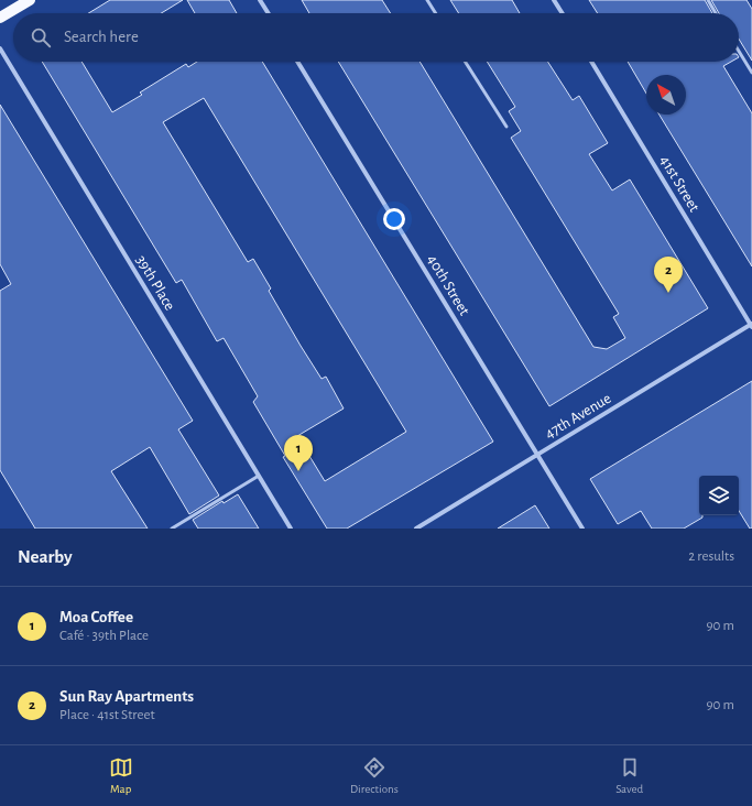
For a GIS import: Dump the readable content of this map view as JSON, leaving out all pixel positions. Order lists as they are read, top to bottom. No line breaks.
{"streets":{"street":["41st Street","39th Place","40th Street","47th Avenue"]},"crossings":[["41st Street","47th Avenue"],["40th Street","47th Avenue"]],"north":"top left","page":{"search":"Search here","pins":["2","1"],"heading":["Nearby","2 results"],"list":[{"mark":"1","name":"Moa Coffee","note":"Café · 39th Place","value":"90 m"},{"mark":"2","name":"Sun Ray Apartments","note":"Place · 41st Street","value":"90 m"}],"nav":["Map","Directions","Saved"]}}
